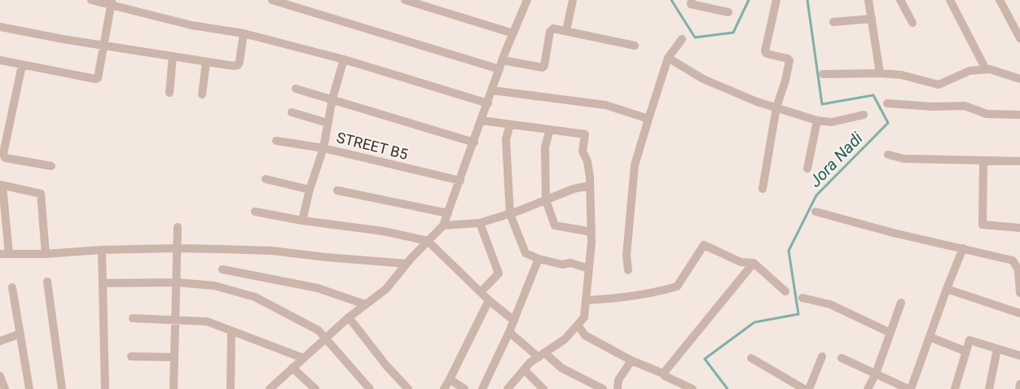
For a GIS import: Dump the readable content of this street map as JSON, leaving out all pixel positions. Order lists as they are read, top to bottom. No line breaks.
{"streets":{"street":["STREET B5"]},"water":["Jora Nadi"]}
